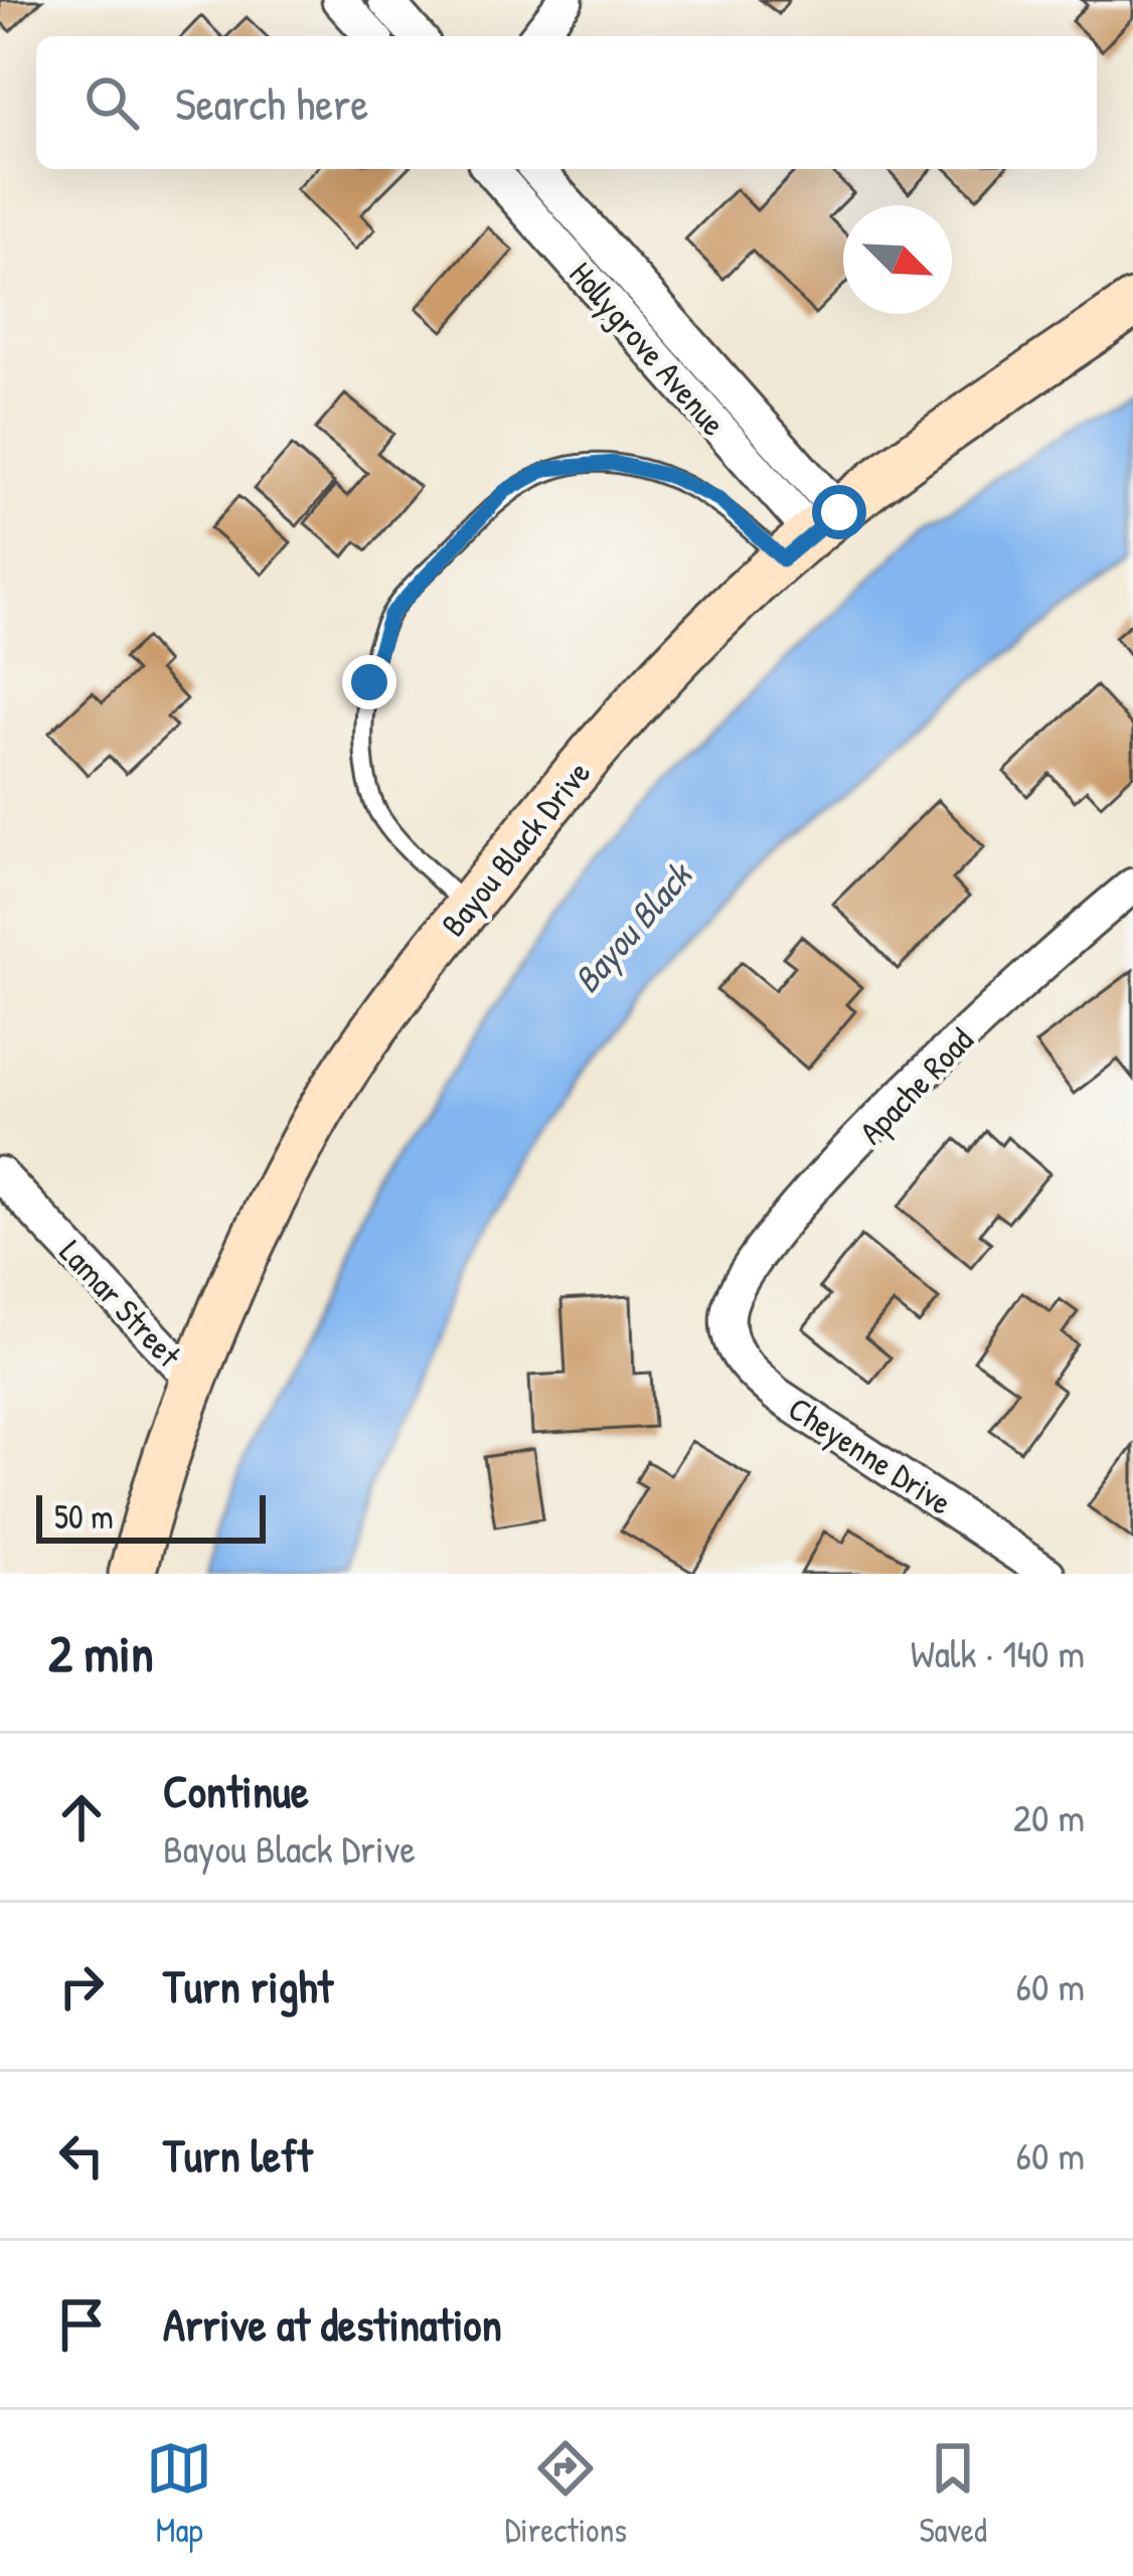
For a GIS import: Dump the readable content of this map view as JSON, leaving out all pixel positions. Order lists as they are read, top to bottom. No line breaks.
{"streets":{"main road":["Bayou Black Drive"],"street":["Hollygrove Avenue","Apache Road","Lamar Street","Cheyenne Drive"]},"crossings":[["Hollygrove Avenue","Bayou Black Drive"],["Bayou Black Drive","Lamar Street"],["Apache Road","Cheyenne Drive"]],"water":["Bayou Black"],"scale_bar":"50 m","north":"bottom right","page":{"search":"Search here","scale":"50 m","heading":["2 min","Walk · 140 m"],"list":[["Continue","Bayou Black Drive","20 m"],["Turn right","60 m"],["Turn left","60 m"],"Arrive at destination"],"nav":["Map","Directions","Saved"]}}
